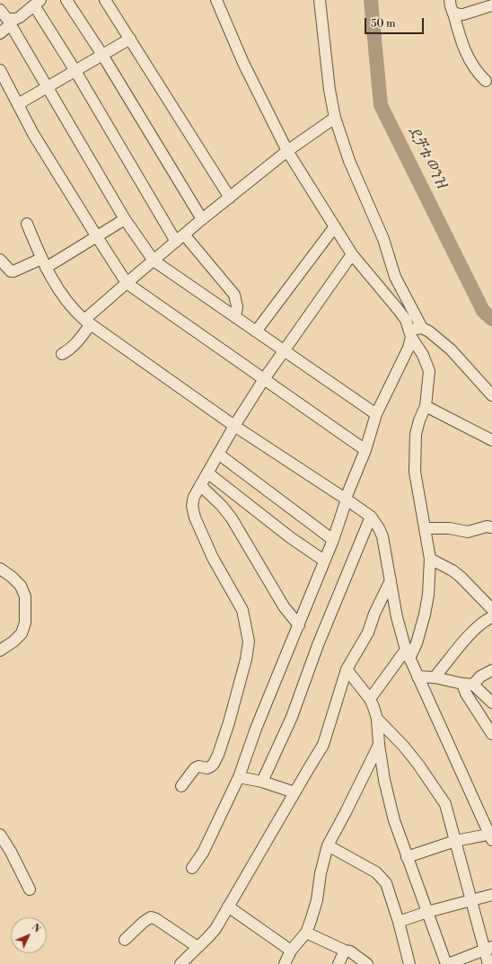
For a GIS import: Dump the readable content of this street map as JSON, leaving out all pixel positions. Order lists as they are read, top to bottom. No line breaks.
{"water":["ደቻቱ ወንዝ"],"scale_bar":"50 m","north":"top right"}
